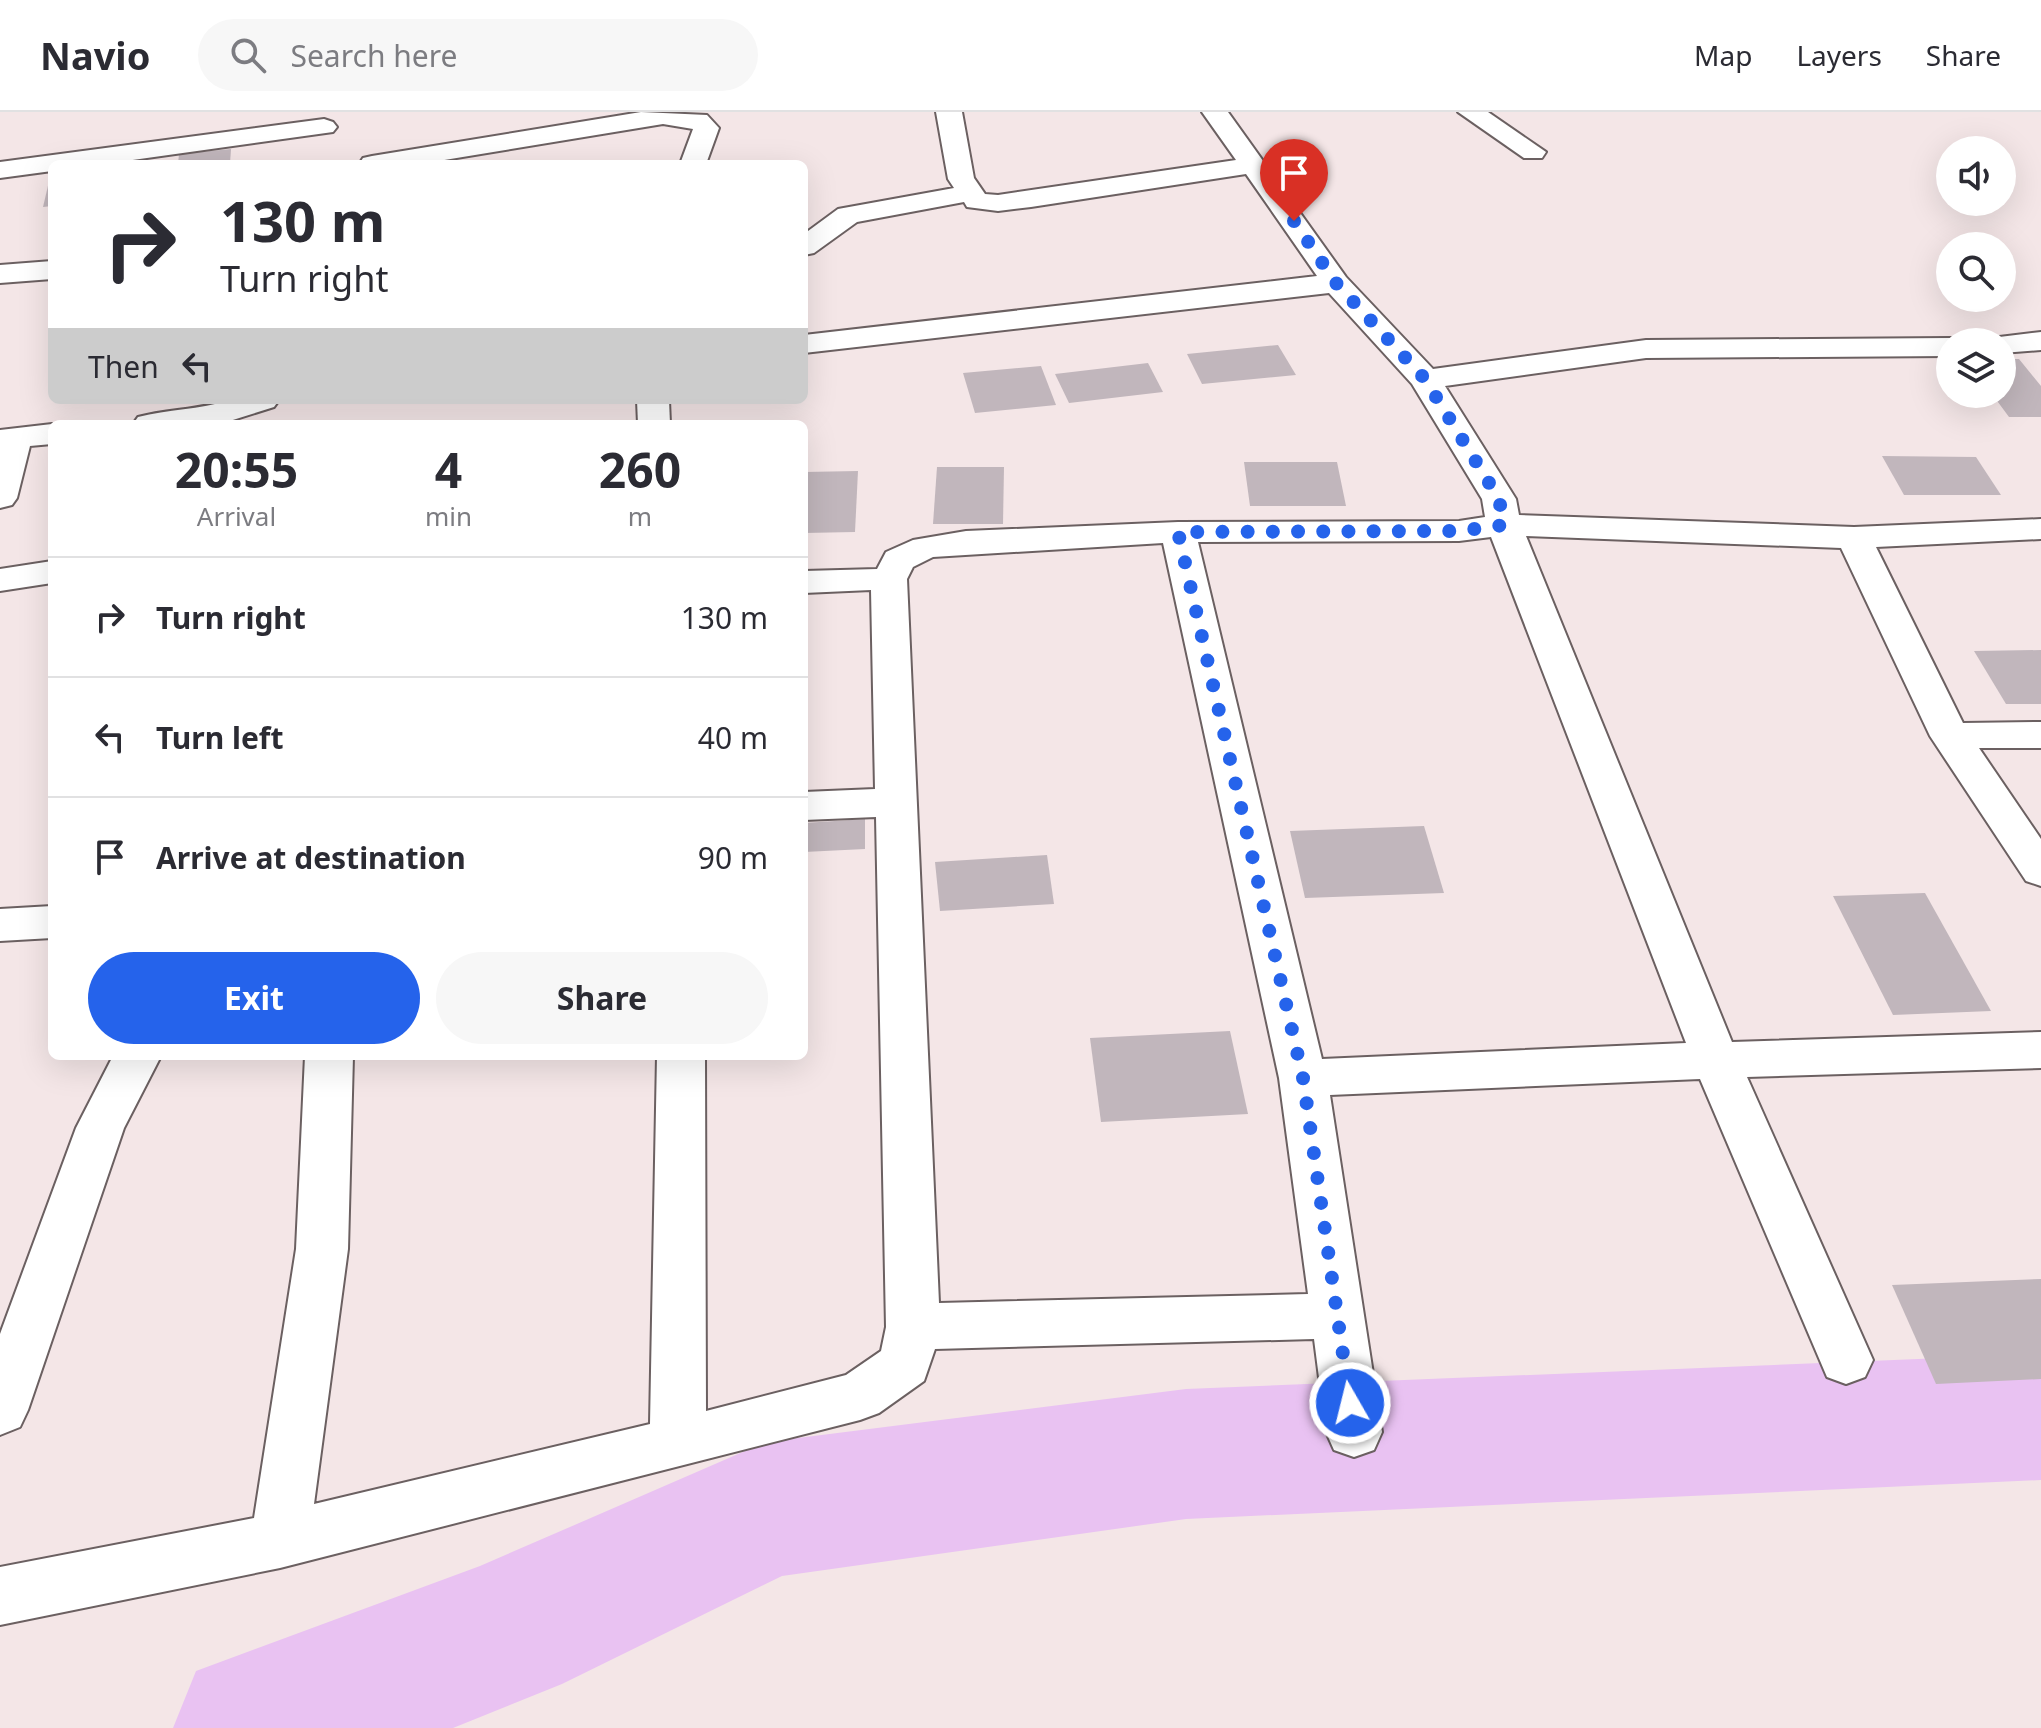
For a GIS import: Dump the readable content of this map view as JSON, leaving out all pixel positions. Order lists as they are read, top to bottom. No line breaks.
{"page":{"header":"Navio","search":"Search here","nav":["Map","Layers","Share"],"turn":["130 m","Turn right"],"then":"Then","eta":["20:55","Arrival","4","min","260","m"],"list":[{"name":"Turn right","value":"130 m"},{"name":"Turn left","value":"40 m"},{"name":"Arrive at destination","value":"90 m"}],"buttons":["Exit","Share"]}}
